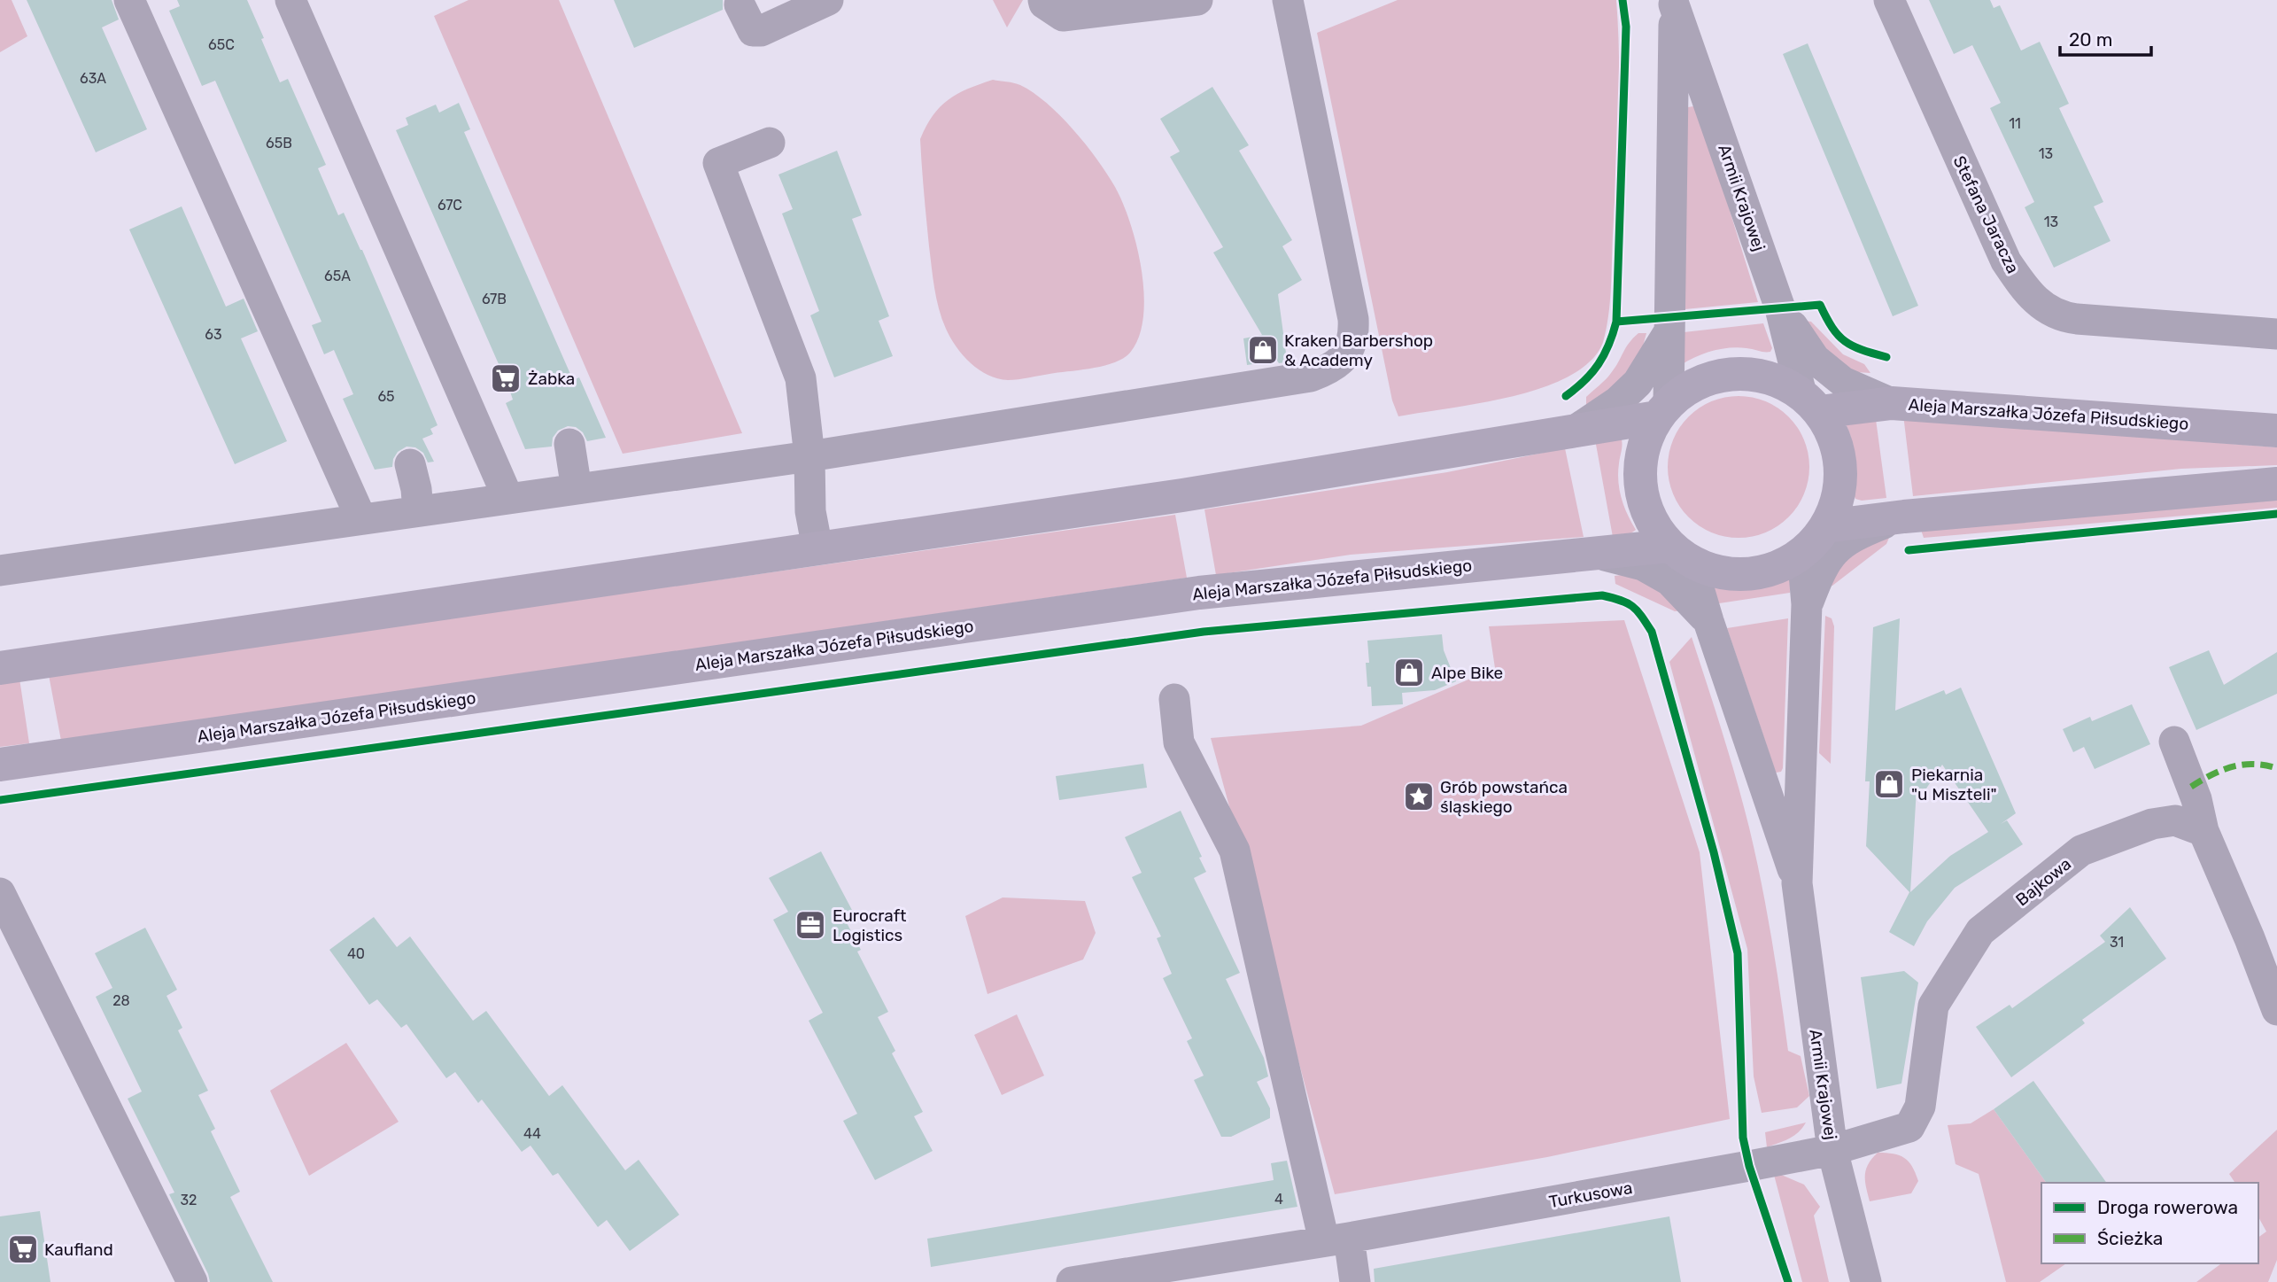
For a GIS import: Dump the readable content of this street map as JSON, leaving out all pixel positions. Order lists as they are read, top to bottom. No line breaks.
{"streets":{"main road":["Aleja Marszałka Józefa Piłsudskiego"],"street":["Armii Krajowej","Stefana Jaracza","Bajkowa","Turkusowa"]},"crossings":[["Armii Krajowej","Aleja Marszałka Józefa Piłsudskiego"],["Armii Krajowej","Bajkowa"],["Armii Krajowej","Turkusowa"],["Bajkowa","Turkusowa"]],"places":{"shop":["Kraken Barbershop & Academy","Alpe Bike","Piekarnia \"u Miszteli\""],"supermarket":["Żabka","Kaufland"],"place":["Grób powstańca śląskiego"],"office":["Eurocraft Logistics"]},"house_numbers":["65C","63A","11","65B","13","67C","13","65A","67B","63","65","31","40","28","44","4","32"],"legend":["Droga rowerowa","Ścieżka"],"scale_bar":"20 m"}
